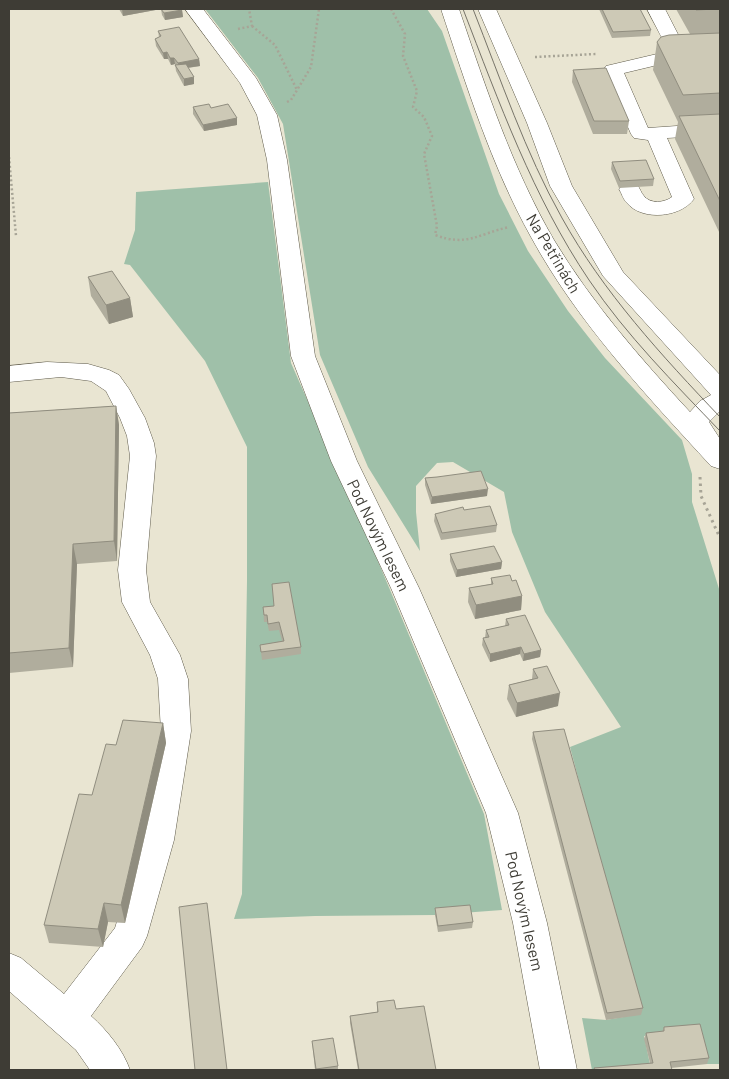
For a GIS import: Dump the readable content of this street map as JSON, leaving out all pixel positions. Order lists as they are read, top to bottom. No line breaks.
{"streets":{"street":["Na Petřinách","Pod Novým lesem"]}}
